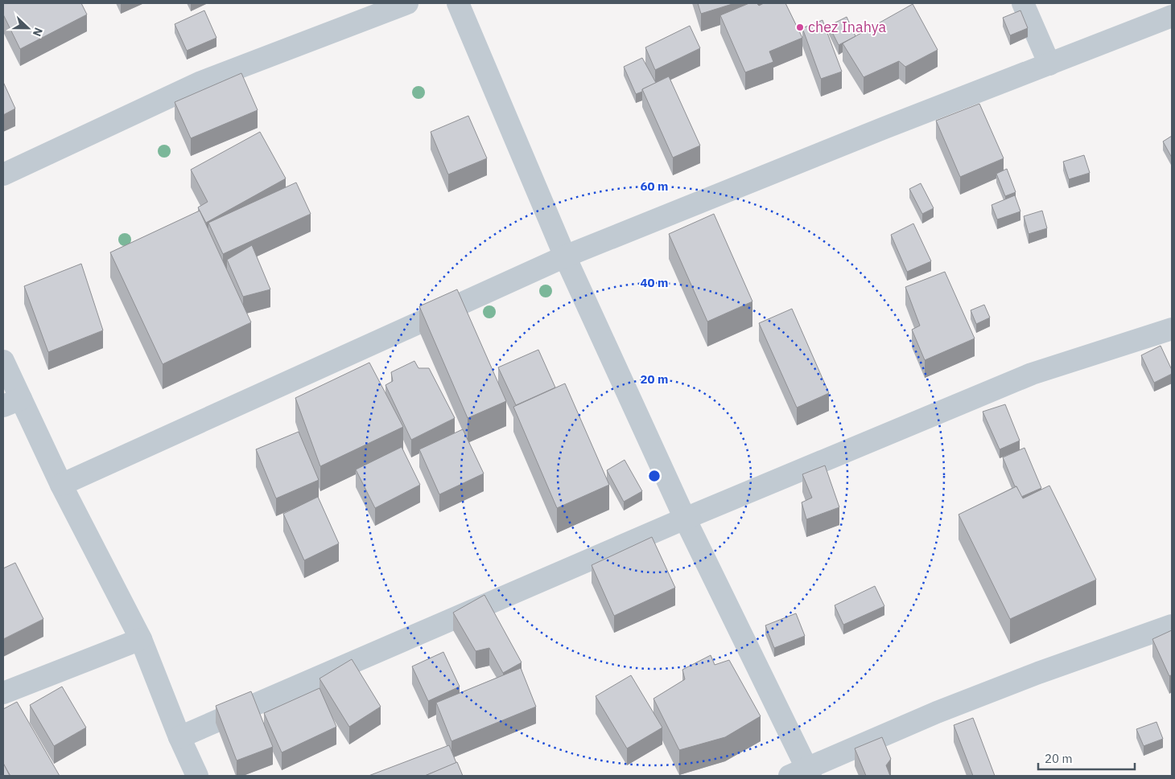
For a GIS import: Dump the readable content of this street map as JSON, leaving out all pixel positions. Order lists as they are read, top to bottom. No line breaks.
{"places":["chez Inahya"],"scale_bar":"20 m","north":"right","rings":["60 m","40 m","20 m"]}
